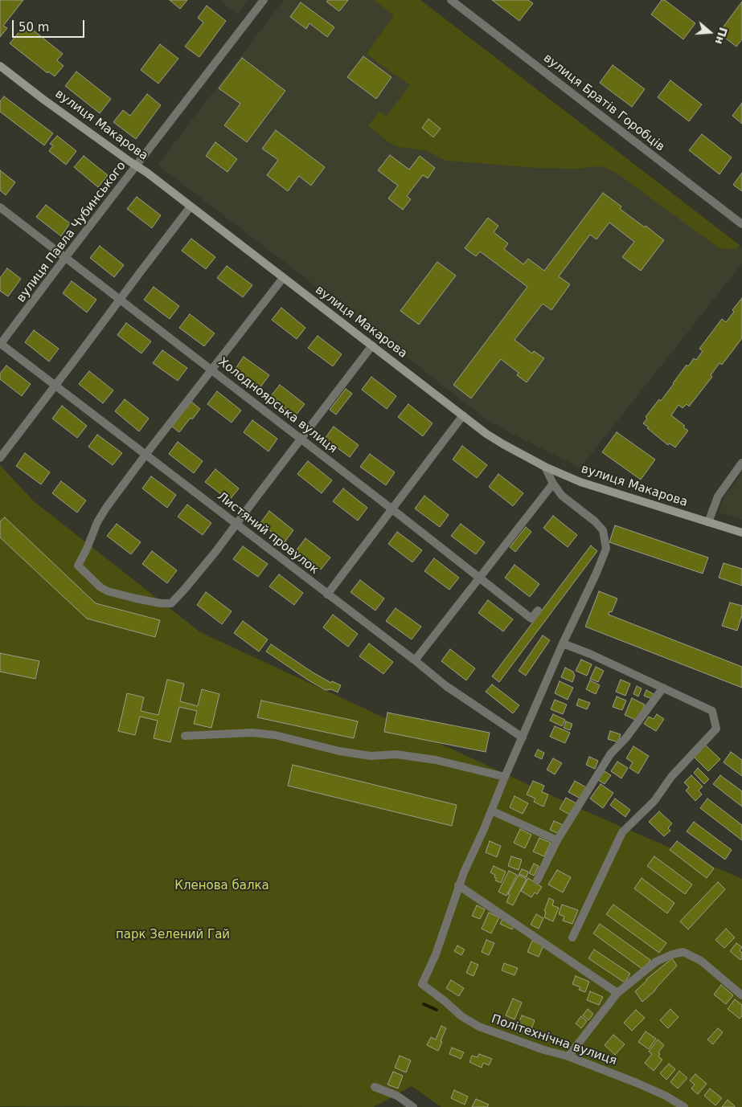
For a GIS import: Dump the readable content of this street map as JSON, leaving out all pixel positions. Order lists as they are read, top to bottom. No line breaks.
{"streets":{"street":["вулиця Братів Горобців","вулиця Макарова","вулиця Павла Чубинського","Холодноярська вулиця","Листяний провулок","Політехнічна вулиця"]},"crossings":[["вулиця Макарова","вулиця Павла Чубинського"],["вулиця Павла Чубинського","Холодноярська вулиця"],["вулиця Павла Чубинського","Листяний провулок"]],"parks":["Кленова балка","парк Зелений Гай"],"scale_bar":"50 m","north":"right"}
